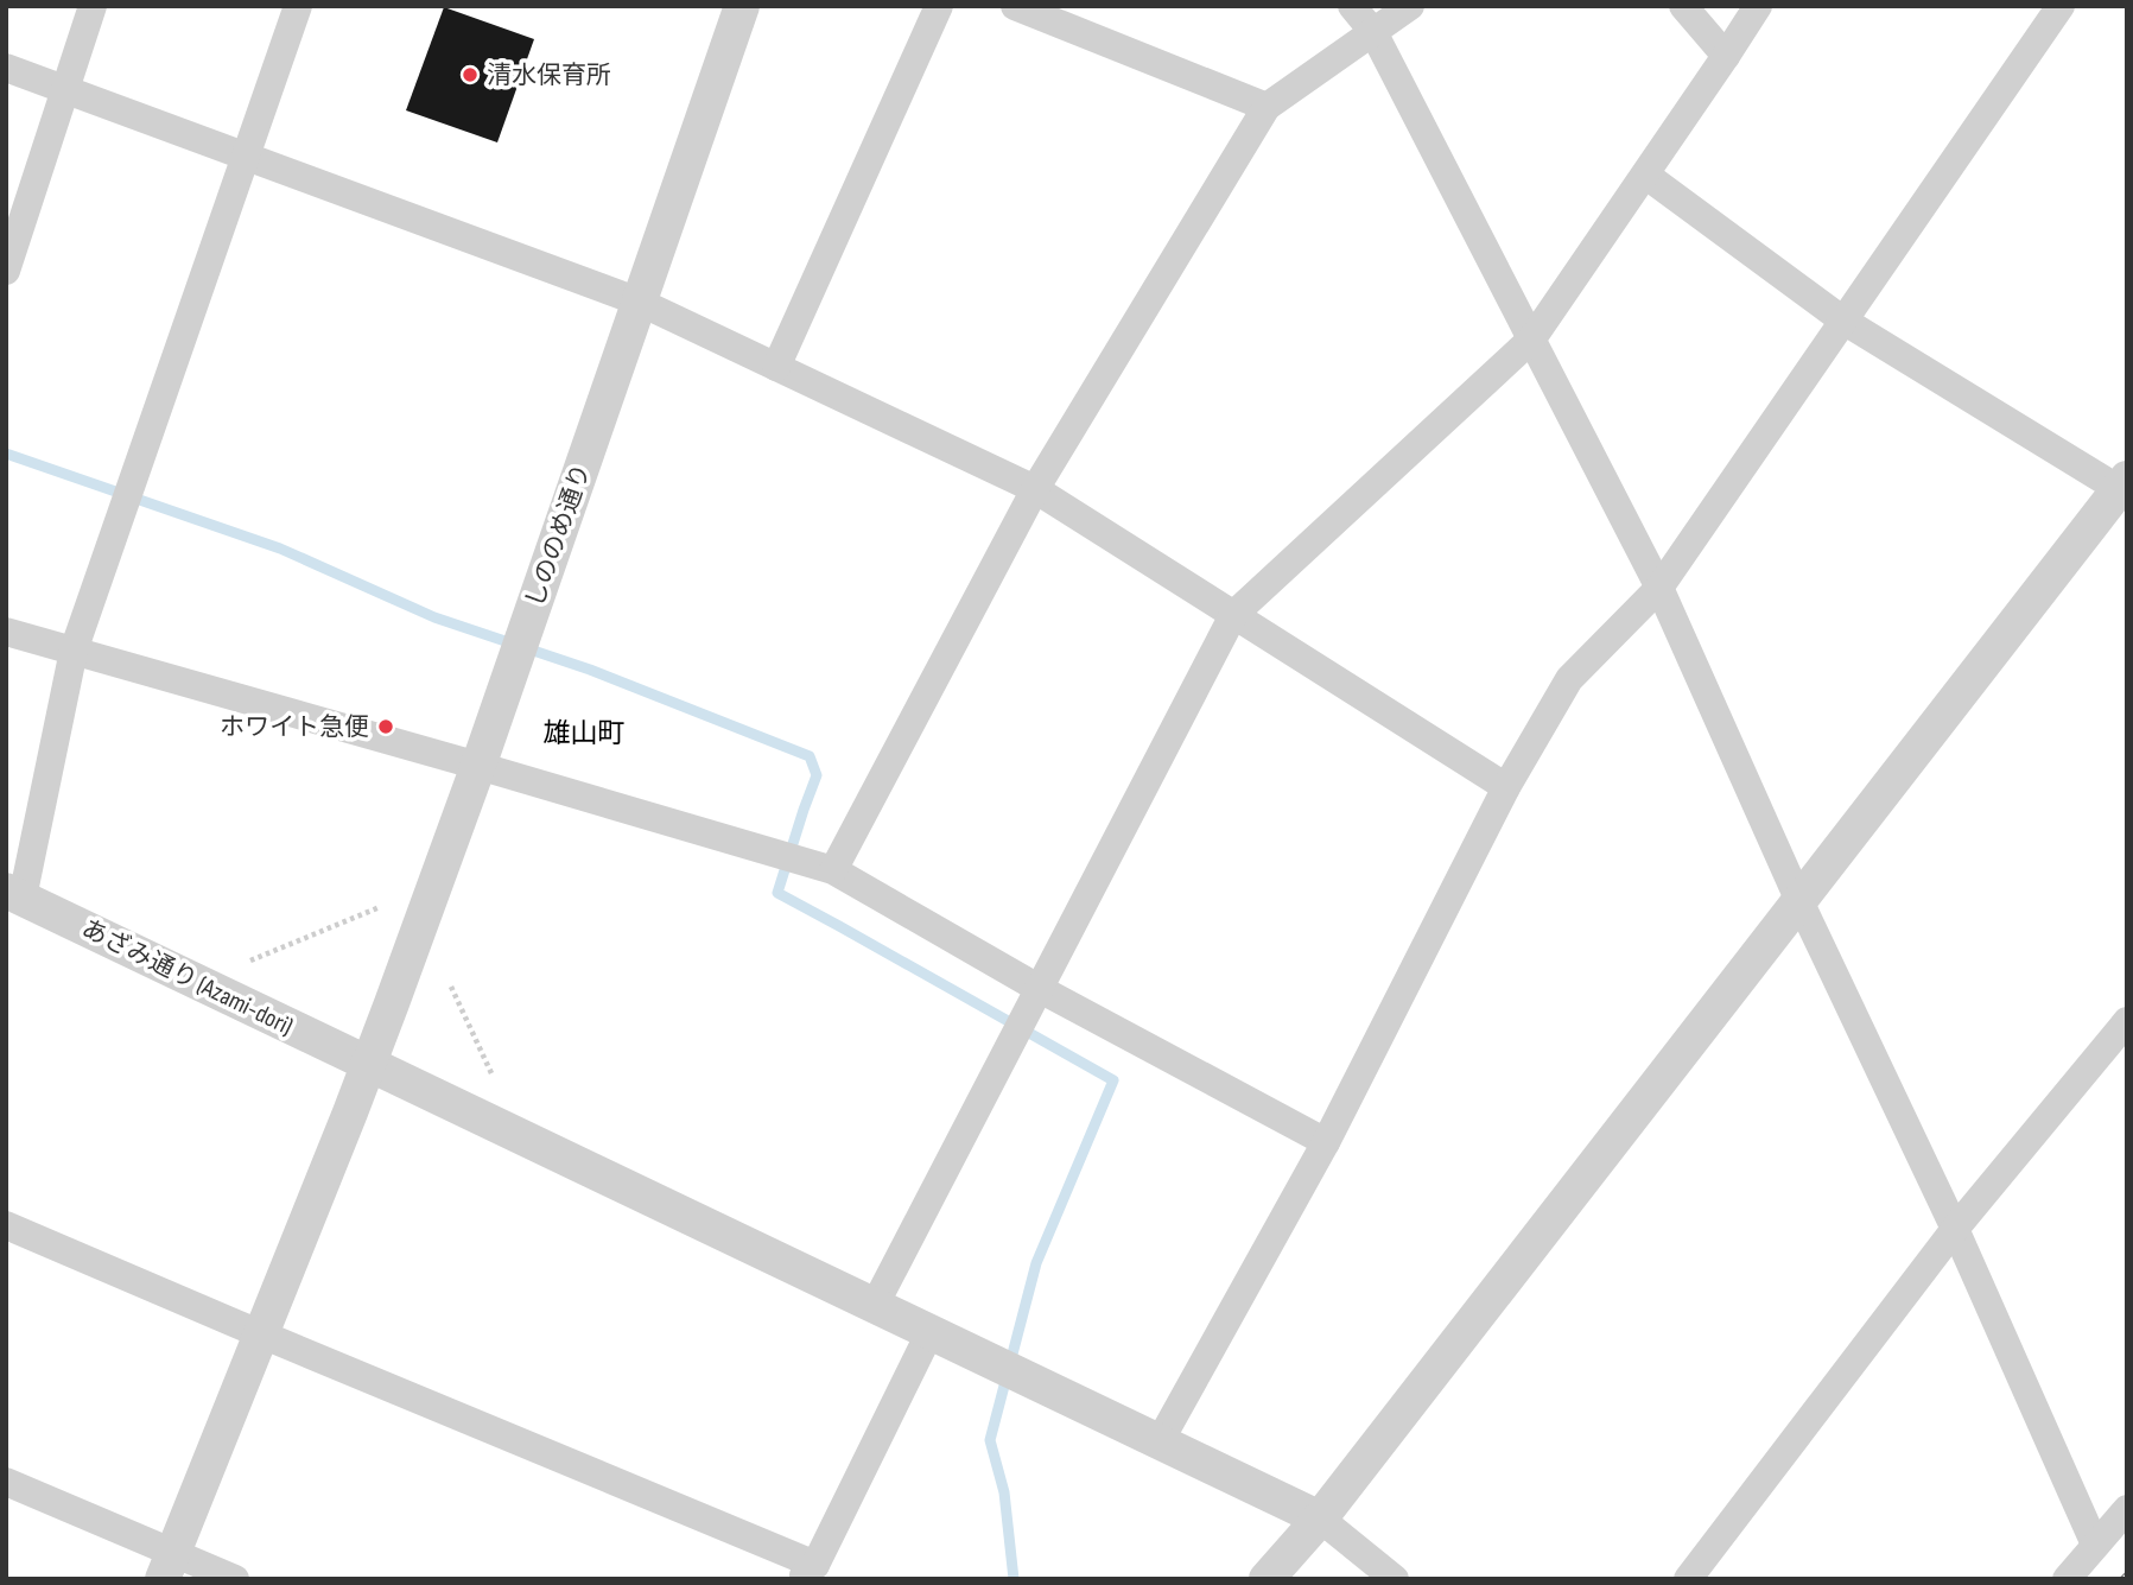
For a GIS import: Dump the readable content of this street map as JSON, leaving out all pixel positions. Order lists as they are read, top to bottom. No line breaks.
{"streets":{"street":["しののめ通り","あざみ通り (Azami-dori)"]},"crossings":[["しののめ通り","あざみ通り (Azami-dori)"]],"districts":["雄山町"],"places":["清水保育所","ホワイト急便"]}
